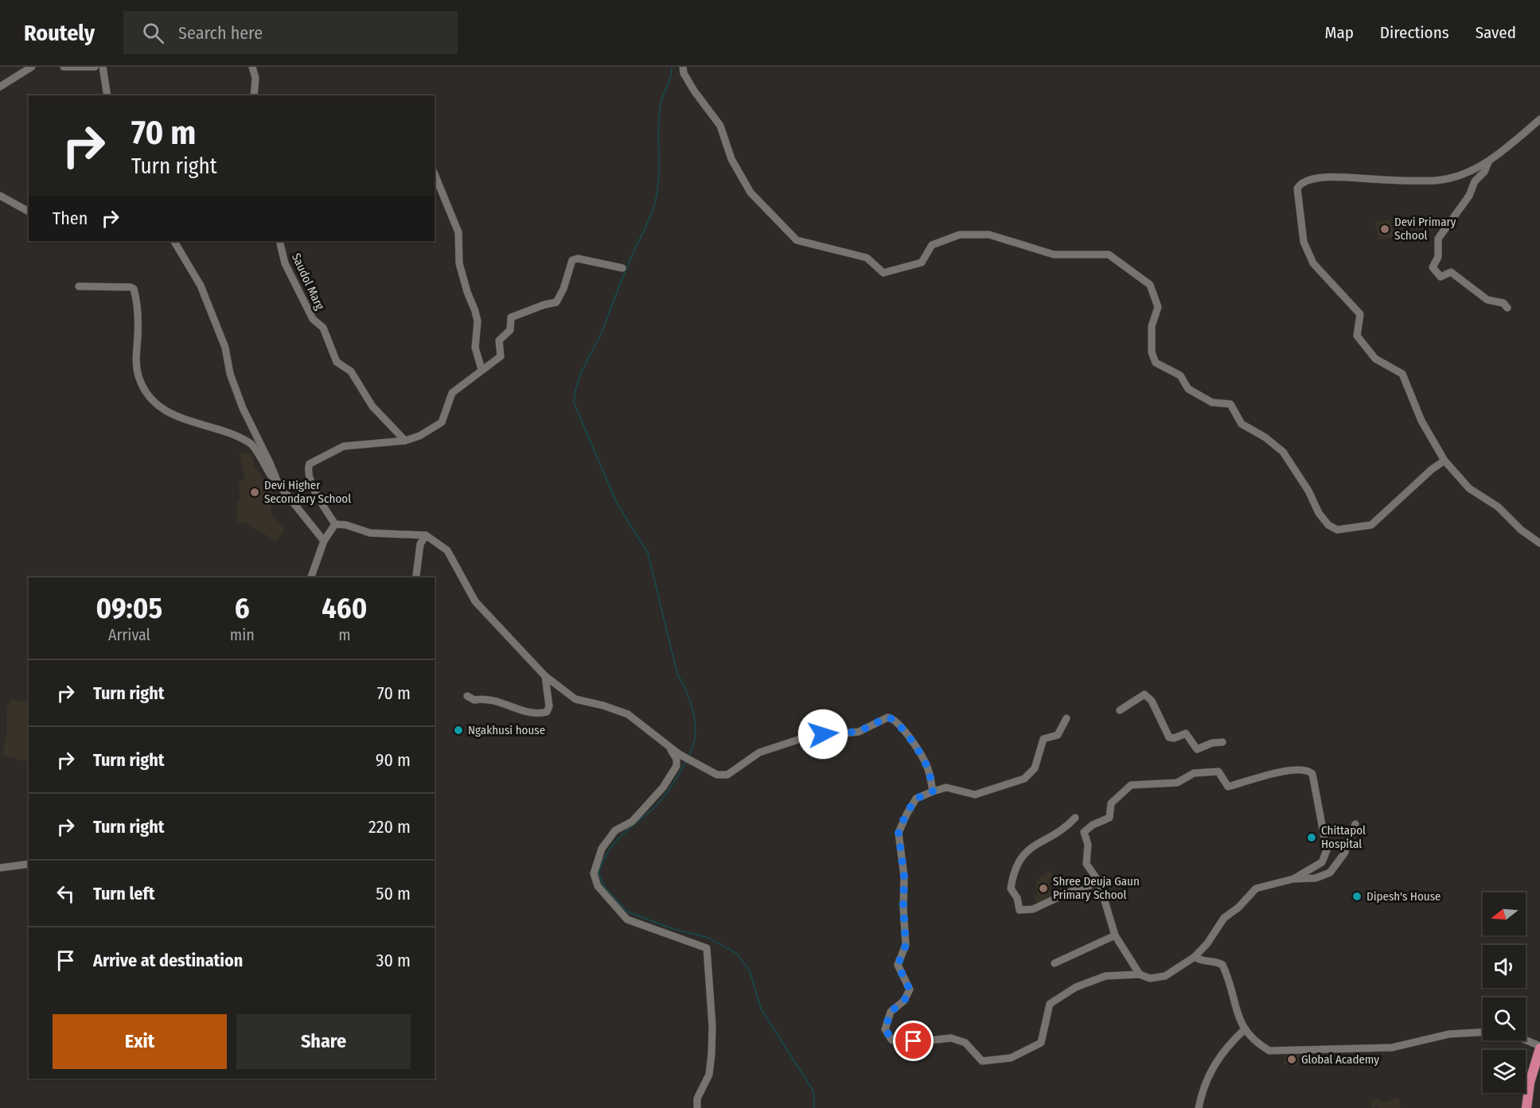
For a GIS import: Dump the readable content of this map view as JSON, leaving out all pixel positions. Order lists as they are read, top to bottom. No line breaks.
{"streets":{"street":["Saudol Marg"]},"places":["Devi Primary School","Devi Higher Secondary School","Ngakhusi house","Chittapol Hospital","Shree Deuja Gaun Primary School","Dipesh's House","Global Academy"],"north":"left","page":{"header":"Routely","search":"Search here","nav":["Map","Directions","Saved"],"turn":["70 m","Turn right"],"then":"Then","eta":["09:05","Arrival","6","min","460","m"],"list":[{"name":"Turn right","value":"70 m"},{"name":"Turn right","value":"90 m"},{"name":"Turn right","value":"220 m"},{"name":"Turn left","value":"50 m"},{"name":"Arrive at destination","value":"30 m"}],"buttons":["Exit","Share"]}}
